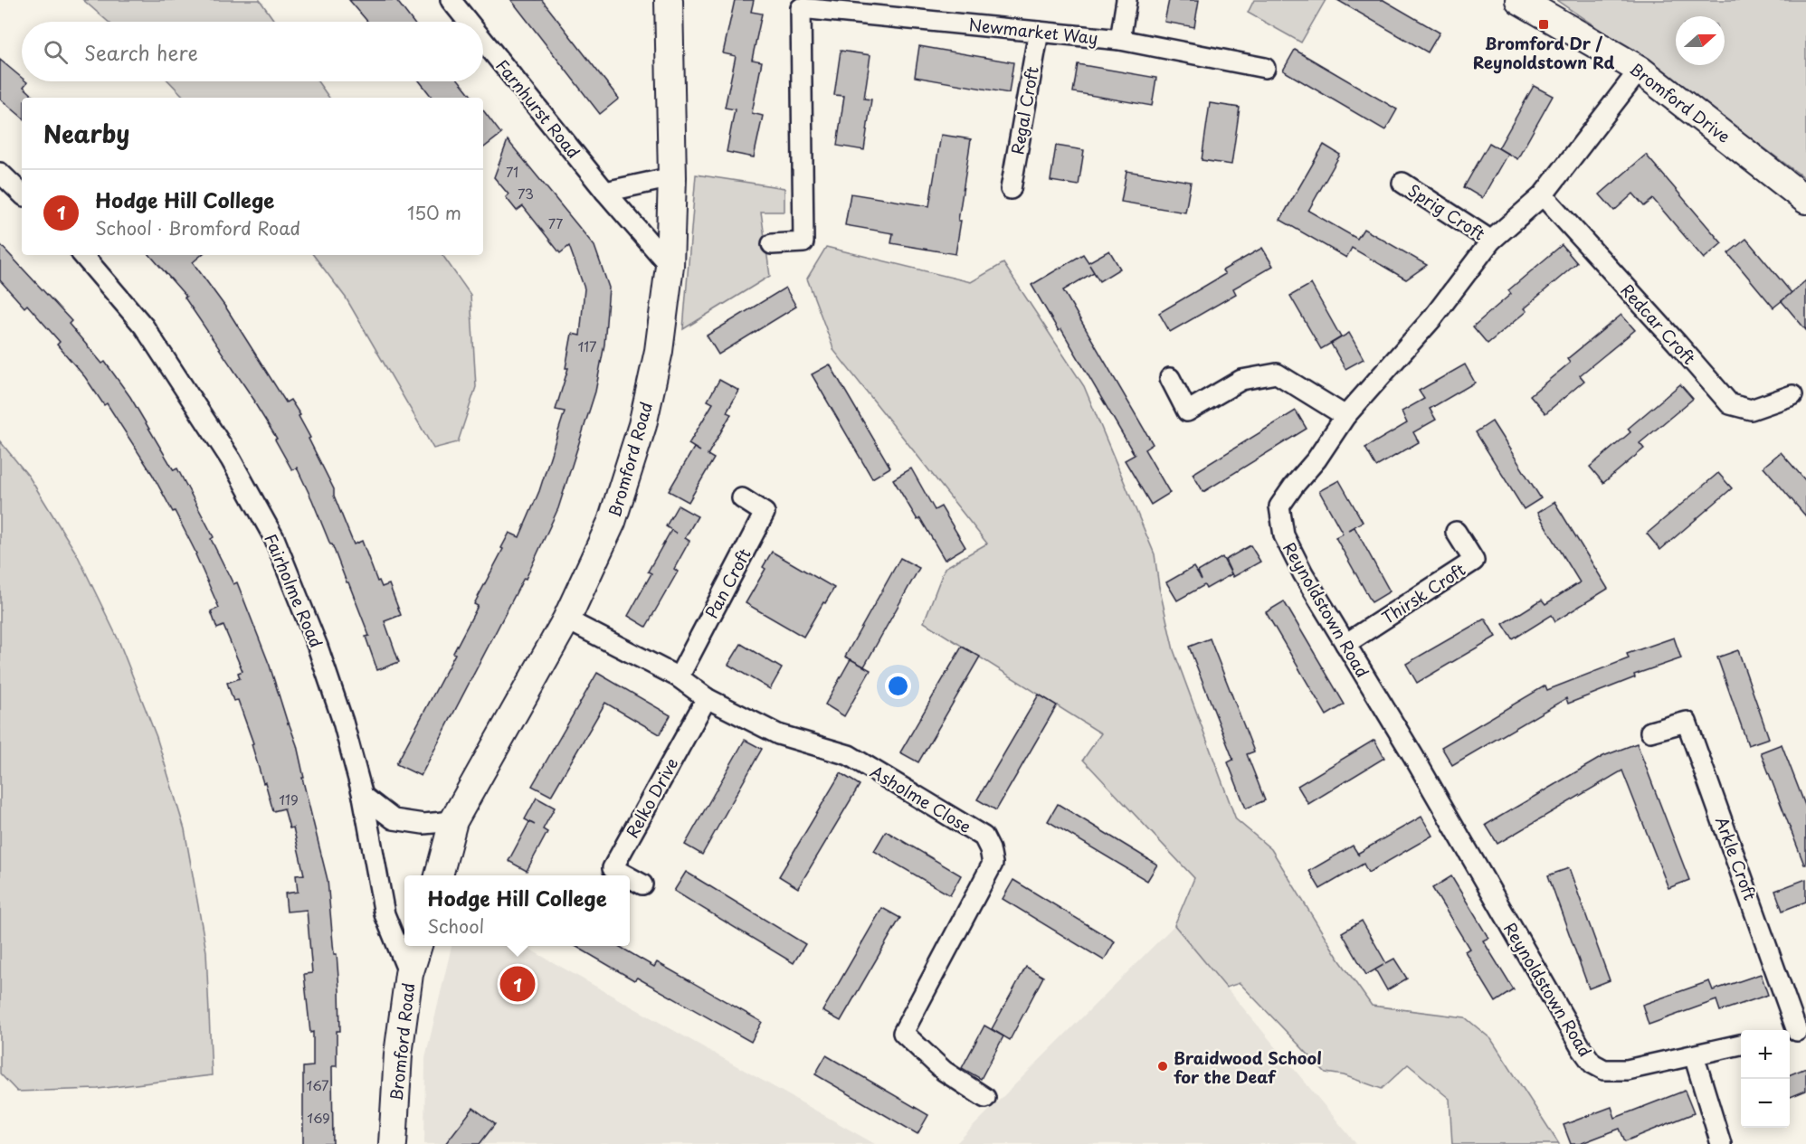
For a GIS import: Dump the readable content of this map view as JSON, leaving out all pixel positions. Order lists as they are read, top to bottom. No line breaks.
{"streets":{"street":["Newmarket Way","Bromford Drive","Farnhurst Road","Regal Croft","Sprig Croft","Redcar Croft","Bromford Road","Pan Croft","Fairholme Road","Thirsk Croft","Reynoldstown Road","Relko Drive","Asholme Close","Arkle Croft"]},"crossings":[["Newmarket Way","Regal Croft"],["Bromford Drive","Reynoldstown Road"],["Farnhurst Road","Bromford Road"],["Sprig Croft","Reynoldstown Road"],["Redcar Croft","Reynoldstown Road"],["Bromford Road","Fairholme Road"],["Bromford Road","Asholme Close"],["Pan Croft","Asholme Close"],["Thirsk Croft","Reynoldstown Road"],["Relko Drive","Asholme Close"]],"places":{"transit":["Bromford Dr / Reynoldstown Rd"],"other":["Braidwood School for the Deaf"]},"house_numbers":["71","73","77","117","119","167","169"],"north":"right","page":{"search":"Search here","heading":"Nearby","list":[{"mark":"1","name":"Hodge Hill College","note":"School · Bromford Road","value":"150 m"}],"popup":["Hodge Hill College","School"],"pins":"1","map_buttons":["+","−"]}}
